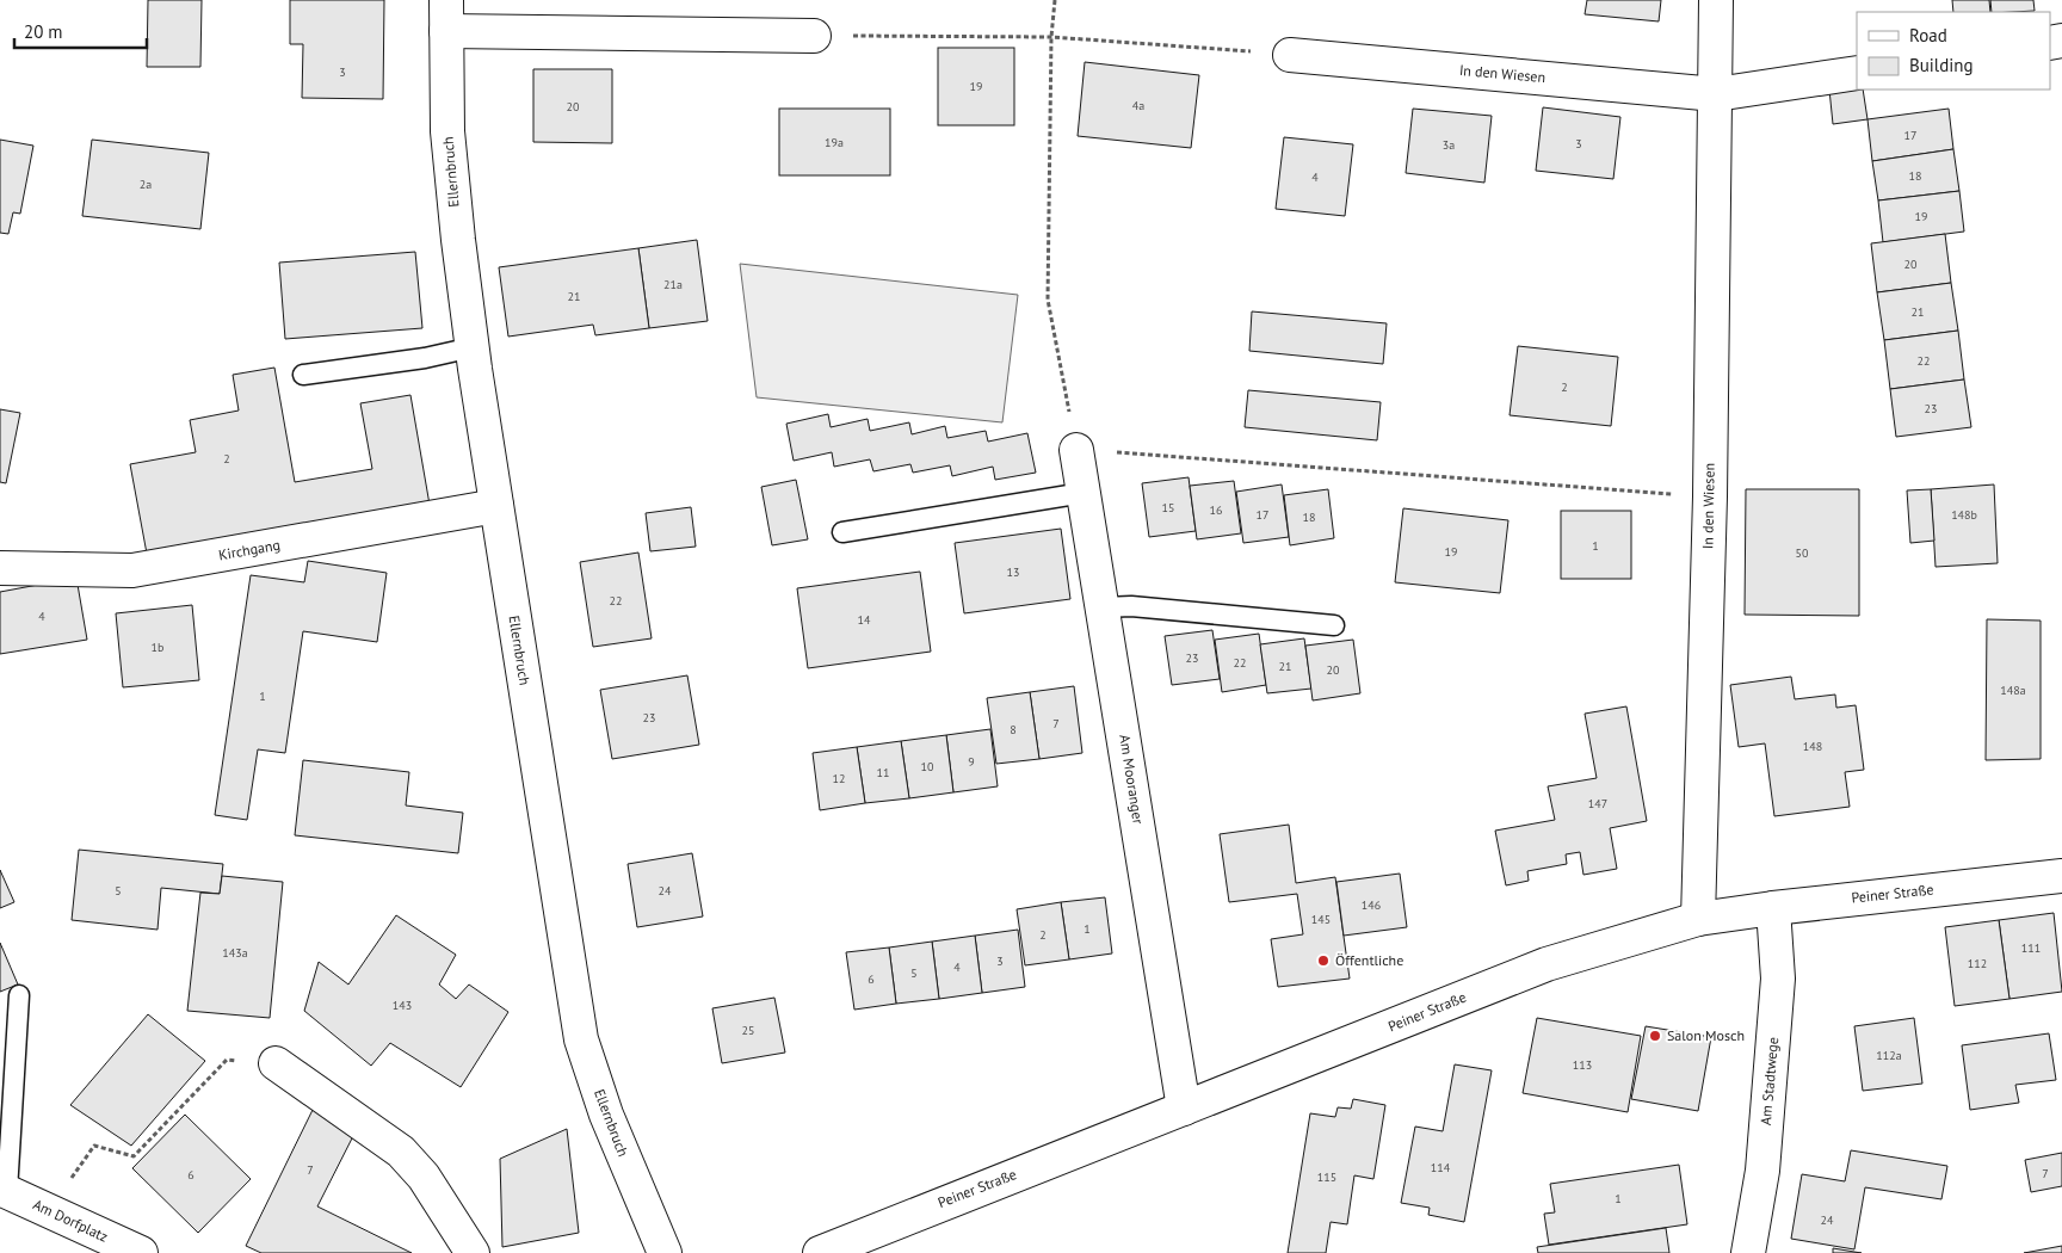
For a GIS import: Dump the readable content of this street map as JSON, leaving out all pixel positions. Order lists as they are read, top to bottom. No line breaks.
{"streets":{"street":["In den Wiesen","Ellernbruch","Kirchgang","Am Mooranger","Peiner Straße","Am Stadtwege","Am Dorfplatz"]},"crossings":[["In den Wiesen","Peiner Straße"],["Ellernbruch","Kirchgang"],["Am Mooranger","Peiner Straße"],["Peiner Straße","Am Stadtwege"]],"places":["Öffentliche","Salon Mosch"],"house_numbers":["3","19","4a","20","17","19a","3","3a","18","4","2a","19","20","21a","21","21","22","2","23","2","15","16","17","148b","18","1","19","50","13","22","4","14","1b","23","22","21","20","148a","1","23","7","8","148","9","10","11","12","147","5","24","146","145","1","2","111","143a","3","112","4","5","6","143","25","112a","113","114","7","7","6","115","1","24"],"legend":["Road","Building"],"scale_bar":"20 m"}
